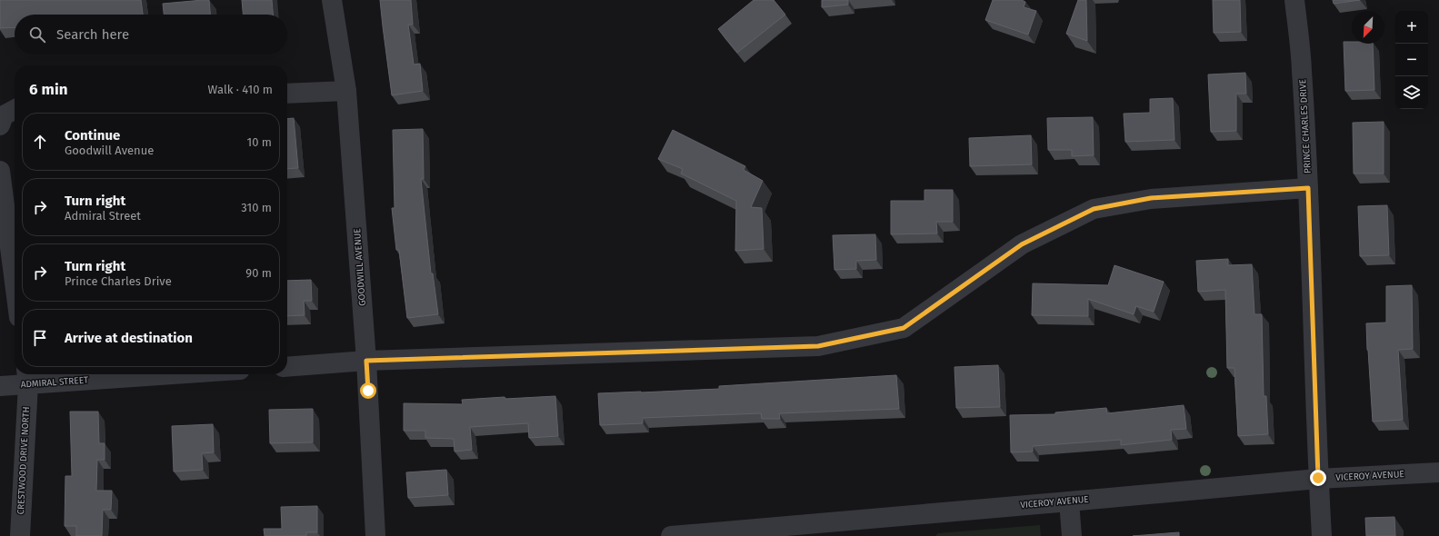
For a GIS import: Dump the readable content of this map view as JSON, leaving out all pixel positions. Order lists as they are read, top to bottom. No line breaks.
{"streets":{"street":["PRINCE CHARLES DRIVE","GOODWILL AVENUE","ADMIRAL STREET","CRESTWOOD DRIVE NORTH","VICEROY AVENUE"]},"crossings":[["PRINCE CHARLES DRIVE","VICEROY AVENUE"],["ADMIRAL STREET","CRESTWOOD DRIVE NORTH"]],"north":"bottom left","page":{"map_buttons":["+","−"],"search":"Search here","heading":["6 min","Walk · 410 m"],"list":[["Continue","Goodwill Avenue","10 m"],["Turn right","Admiral Street","310 m"],["Turn right","Prince Charles Drive","90 m"],"Arrive at destination"]}}
